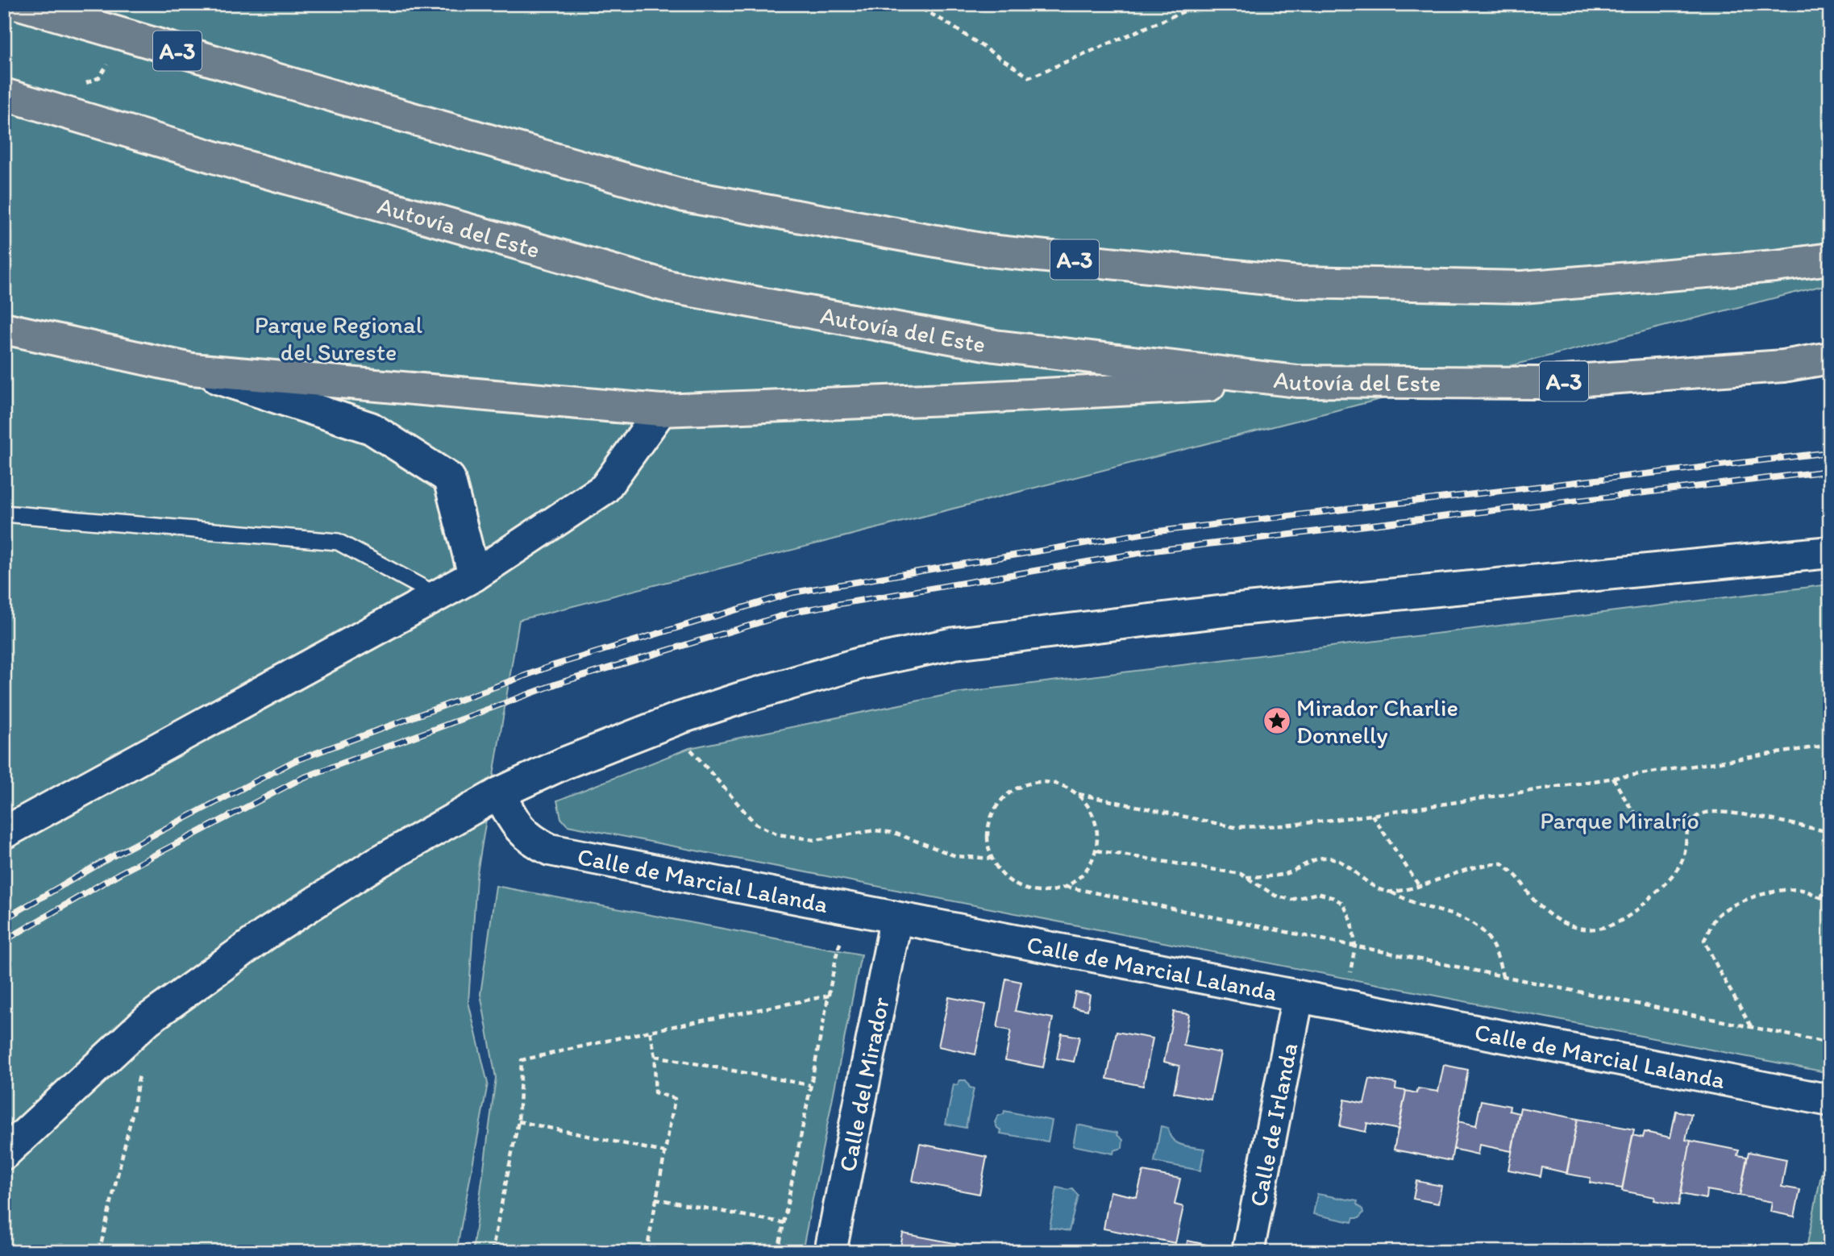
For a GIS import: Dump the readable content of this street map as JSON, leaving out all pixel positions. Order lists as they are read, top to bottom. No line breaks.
{"streets":{"highway":["A-3","Autovía del Este"],"street":["Calle de Marcial Lalanda","Calle del Mirador","Calle de Irlanda"]},"crossings":[["Calle de Marcial Lalanda","Calle del Mirador"],["Calle de Marcial Lalanda","Calle de Irlanda"]],"parks":["Parque Regional del Sureste","Parque Miralrío"],"places":{"place":["Mirador Charlie Donnelly"]}}
